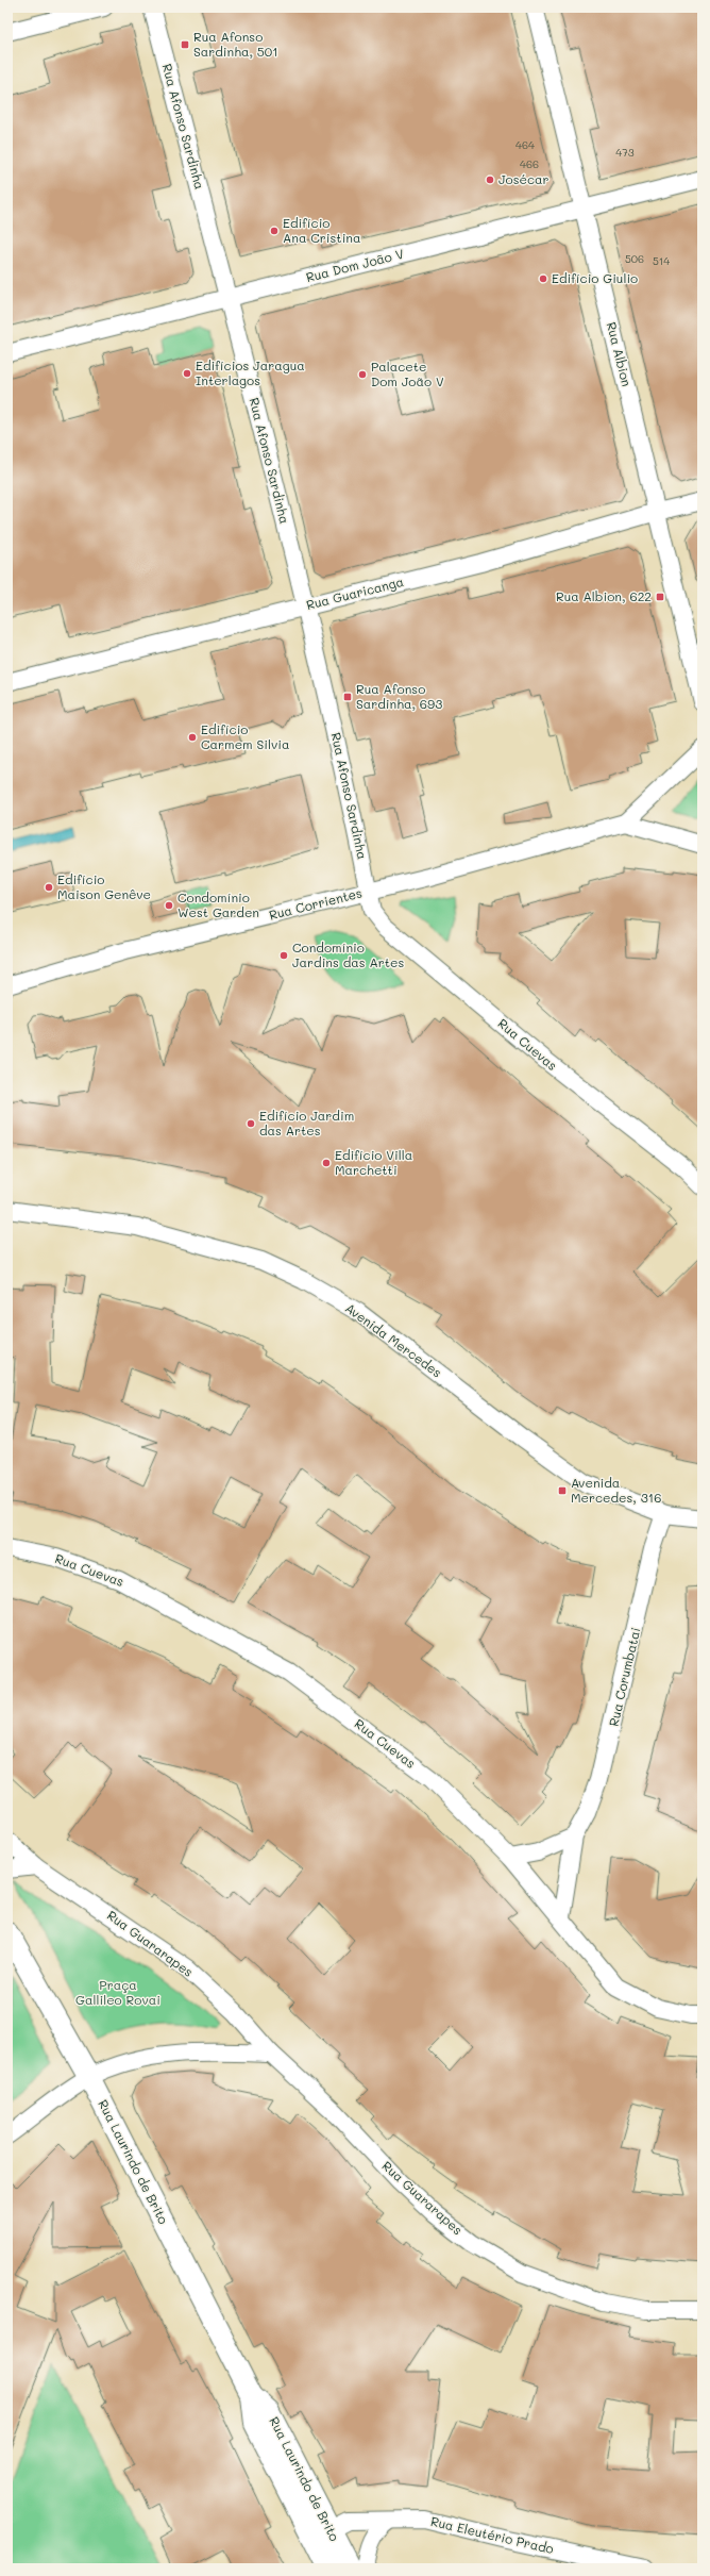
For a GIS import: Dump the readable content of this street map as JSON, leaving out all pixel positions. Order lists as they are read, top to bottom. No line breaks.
{"streets":{"street":["Rua Afonso Sardinha","Rua Dom João V","Rua Albion","Rua Guaricanga","Rua Corrientes","Rua Cuevas","Avenida Mercedes","Rua Corumbatai","Rua Guararapes","Rua Laurindo de Brito","Rua Eleutério Prado"]},"crossings":[["Rua Afonso Sardinha","Rua Dom João V"],["Rua Afonso Sardinha","Rua Guaricanga"],["Rua Afonso Sardinha","Rua Corrientes"],["Rua Afonso Sardinha","Rua Cuevas"],["Rua Dom João V","Rua Albion"],["Rua Albion","Rua Guaricanga"],["Rua Corrientes","Rua Cuevas"],["Rua Cuevas","Rua Corumbatai"],["Avenida Mercedes","Rua Corumbatai"],["Rua Laurindo de Brito","Rua Eleutério Prado"]],"parks":["Praça Gallileo Rovai"],"places":{"transit":["Rua Afonso Sardinha, 501","Rua Albion, 622","Rua Afonso Sardinha, 693","Avenida Mercedes, 316"],"other":["Josécar","Edifício Ana Cristina","Edifício Giulio","Edifícios Jaragua Interlagos","Palacete Dom João V","Edifício Carmem Silvia","Edifício Maison Genêve","Condomínio West Garden","Condomínio Jardins das Artes","Edifício Jardim das Artes","Edifício Villa Marchetti"]},"house_numbers":["464","473","466","506","514"]}
